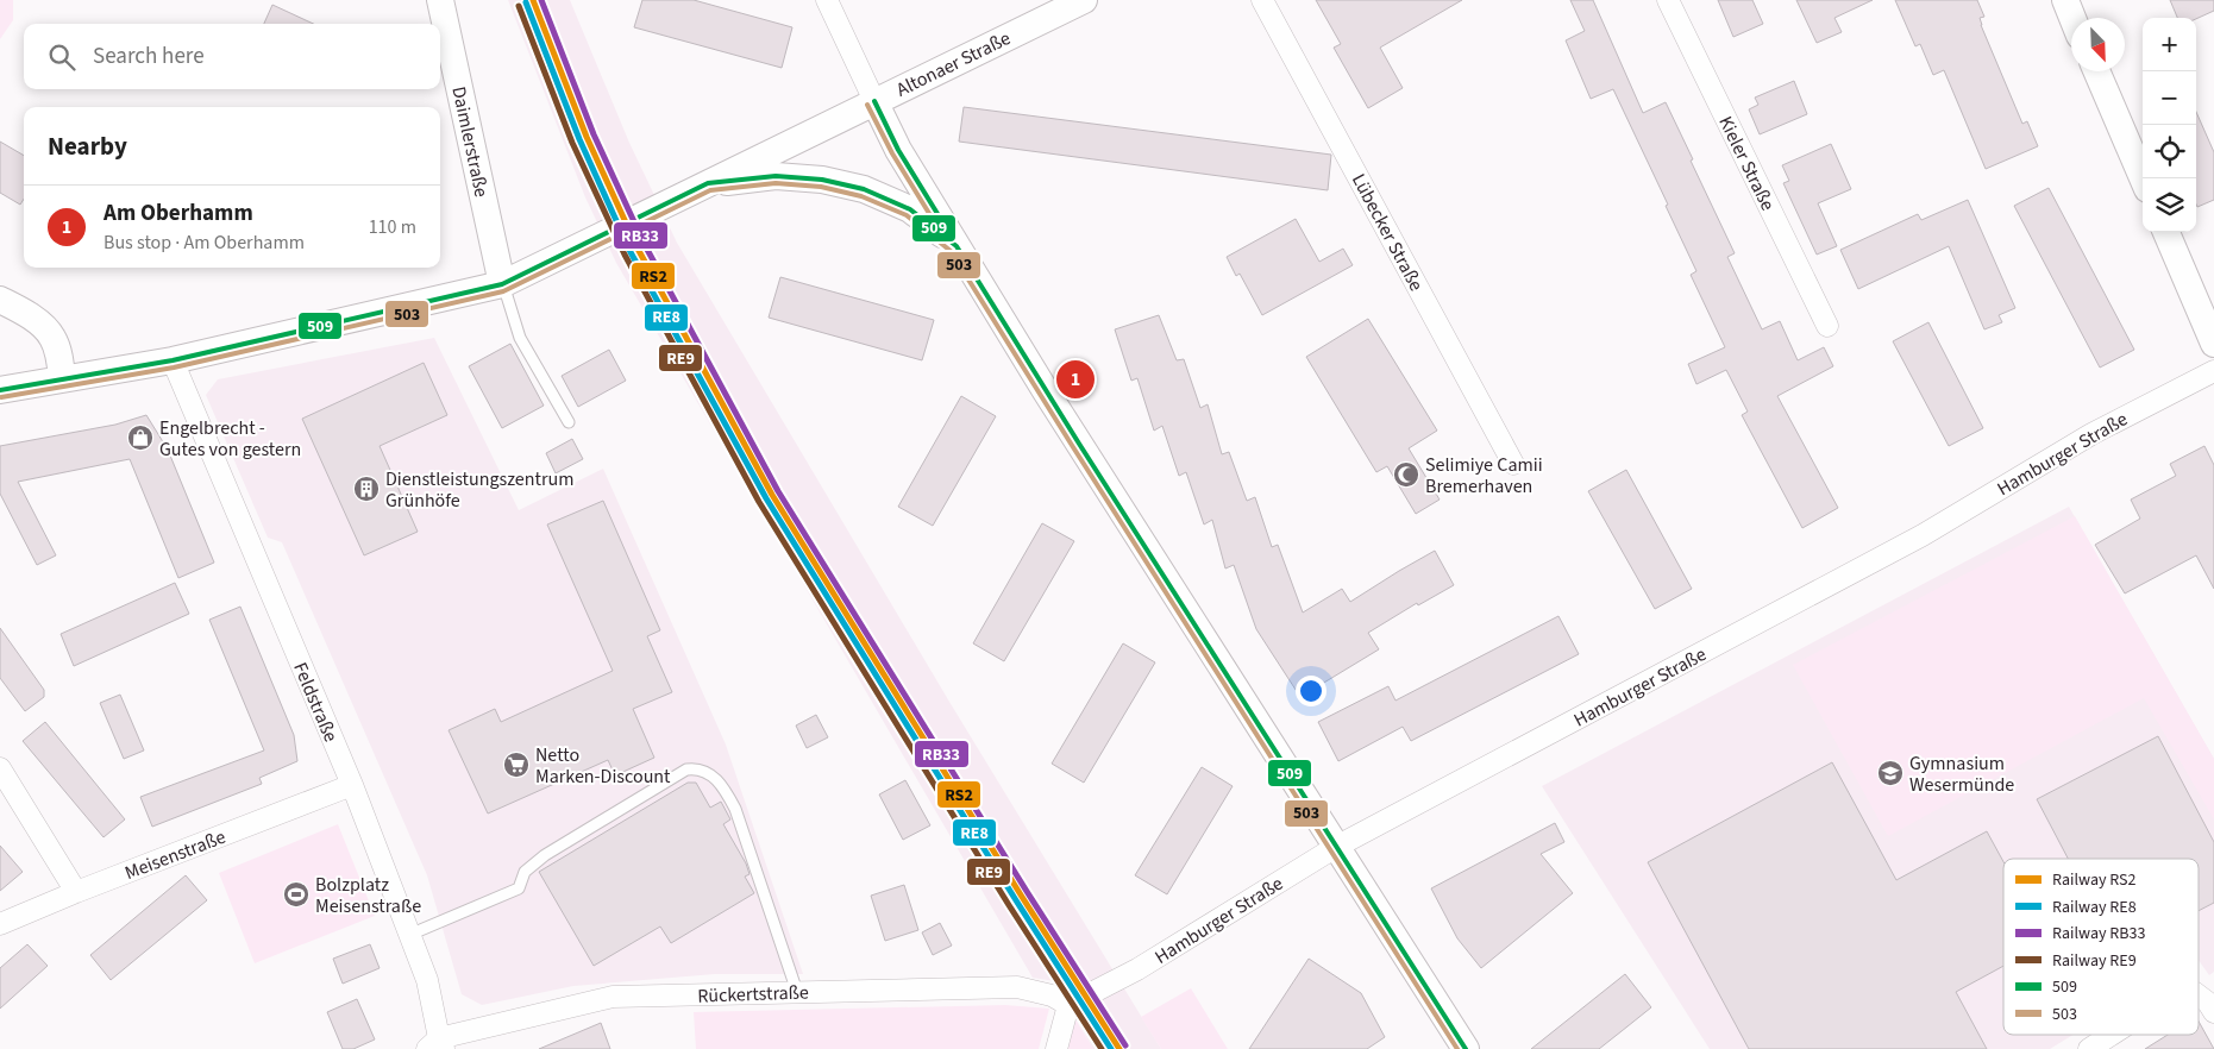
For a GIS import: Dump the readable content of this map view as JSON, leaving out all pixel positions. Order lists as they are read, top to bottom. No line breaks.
{"streets":{"street":["Altonaer Straße","Daimlerstraße","Kieler Straße","Lübecker Straße","Hamburger Straße","Feldstraße","Meisenstraße","Rückertstraße"]},"crossings":[["Altonaer Straße","Daimlerstraße"],["Altonaer Straße","Feldstraße"],["Hamburger Straße","Rückertstraße"],["Feldstraße","Meisenstraße"],["Feldstraße","Rückertstraße"]],"places":{"shop":["Engelbrecht - Gutes von gestern"],"mosque":["Selimiye Camii Bremerhaven"],"building":["Dienstleistungszentrum Grünhöfe"],"supermarket":["Netto Marken-Discount"],"school or university":["Gymnasium Wesermünde"],"sports":["Bolzplatz Meisenstraße"]},"lines":["rail line RS2","rail line RB33","rail line RE8","rail line RE9","transit line 509","transit line 503"],"legend":["Railway RS2","Railway RE8","Railway RB33","Railway RE9","509","503"],"north":"bottom right","page":{"map_buttons":["+","−"],"search":"Search here","heading":"Nearby","list":[{"mark":"1","name":"Am Oberhamm","note":"Bus stop · Am Oberhamm","value":"110 m"}],"pins":"1"}}
